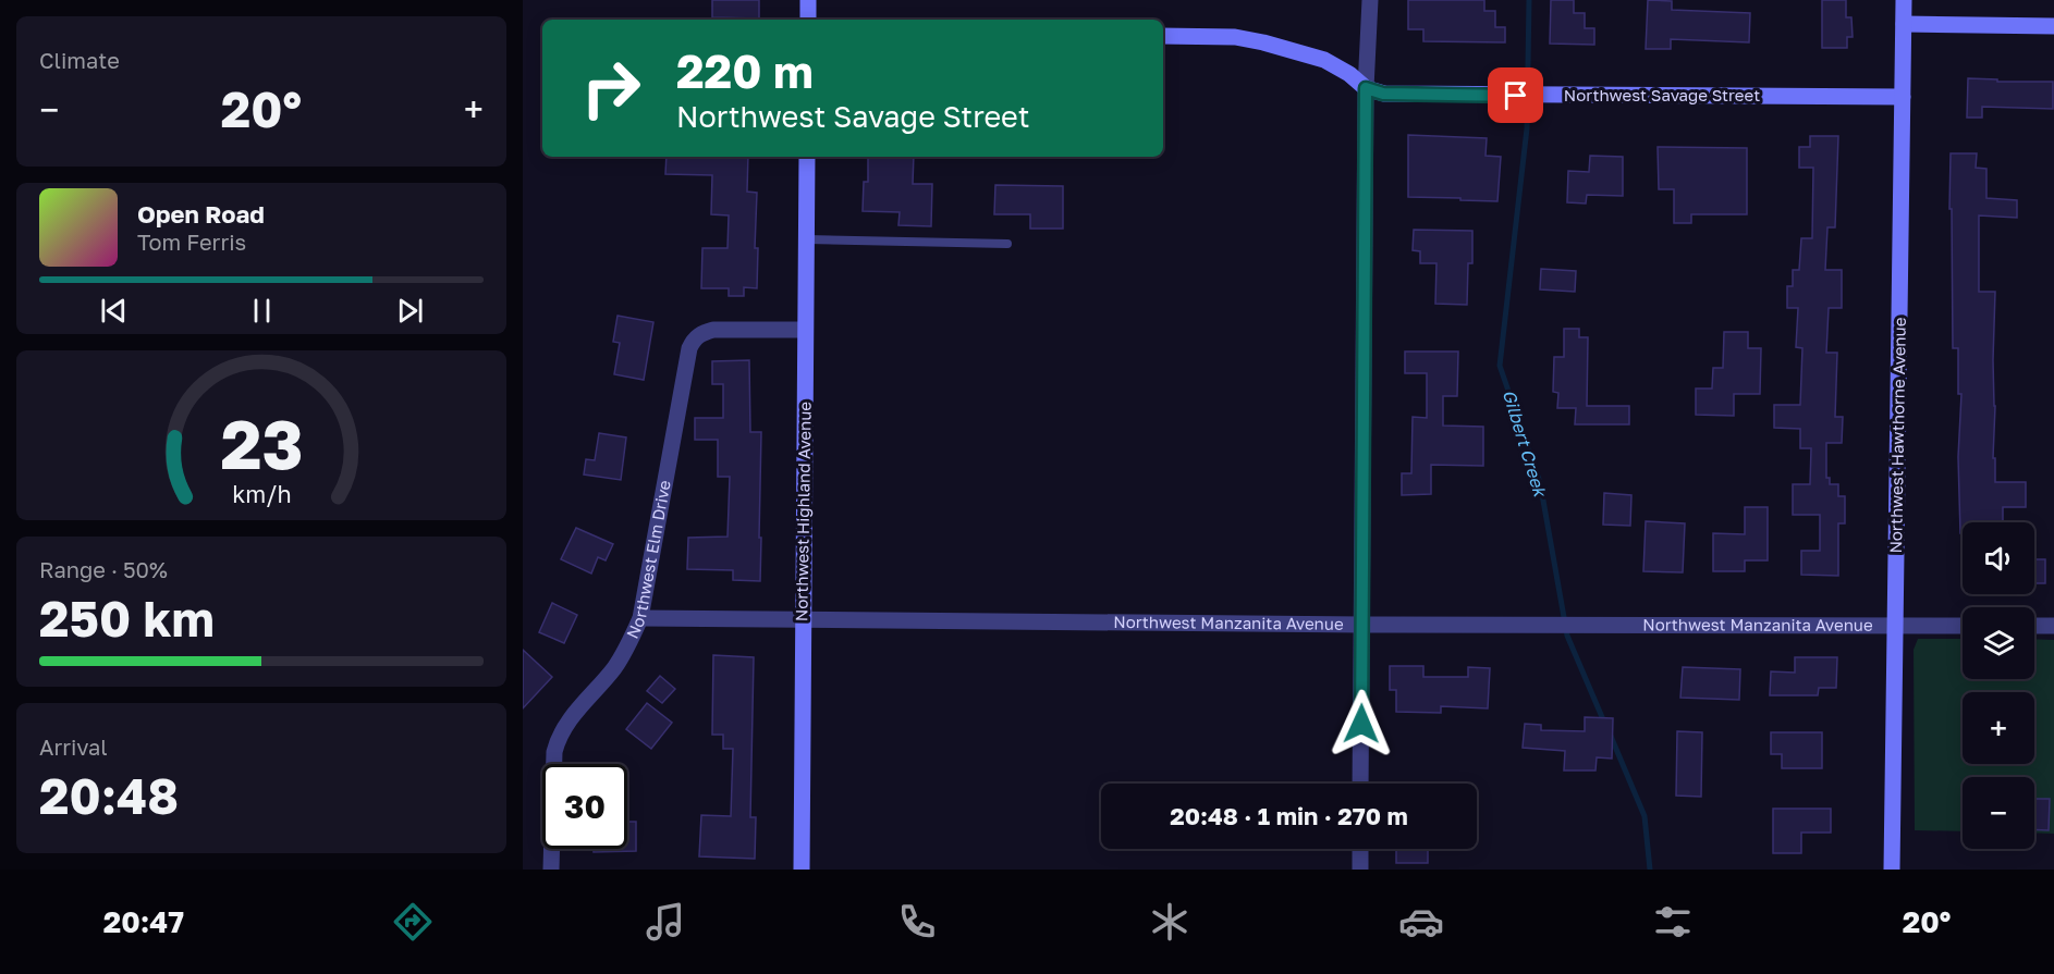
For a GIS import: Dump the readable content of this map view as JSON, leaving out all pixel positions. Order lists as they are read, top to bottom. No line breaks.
{"streets":{"street":["Northwest Savage Street","Northwest Hawthorne Avenue","Northwest Highland Avenue","Northwest Elm Drive","Northwest Manzanita Avenue"]},"crossings":[["Northwest Savage Street","Northwest Hawthorne Avenue"],["Northwest Hawthorne Avenue","Northwest Manzanita Avenue"],["Northwest Highland Avenue","Northwest Elm Drive"],["Northwest Highland Avenue","Northwest Manzanita Avenue"],["Northwest Elm Drive","Northwest Manzanita Avenue"]],"water":["Gilbert Creek"],"page":{"tile":["Climate",["Range · 50%","250 km"],["Arrival","20:48"]],"turn":["220 m","Northwest Savage Street"],"heat":["−","20°","+"],"song":["Open Road","Tom Ferris"],"map_buttons":["+","−"],"limit":"30","trip":"20:48 · 1 min · 270 m","tabs":["20:47","20°"],"gauge":["23","km/h"]}}
